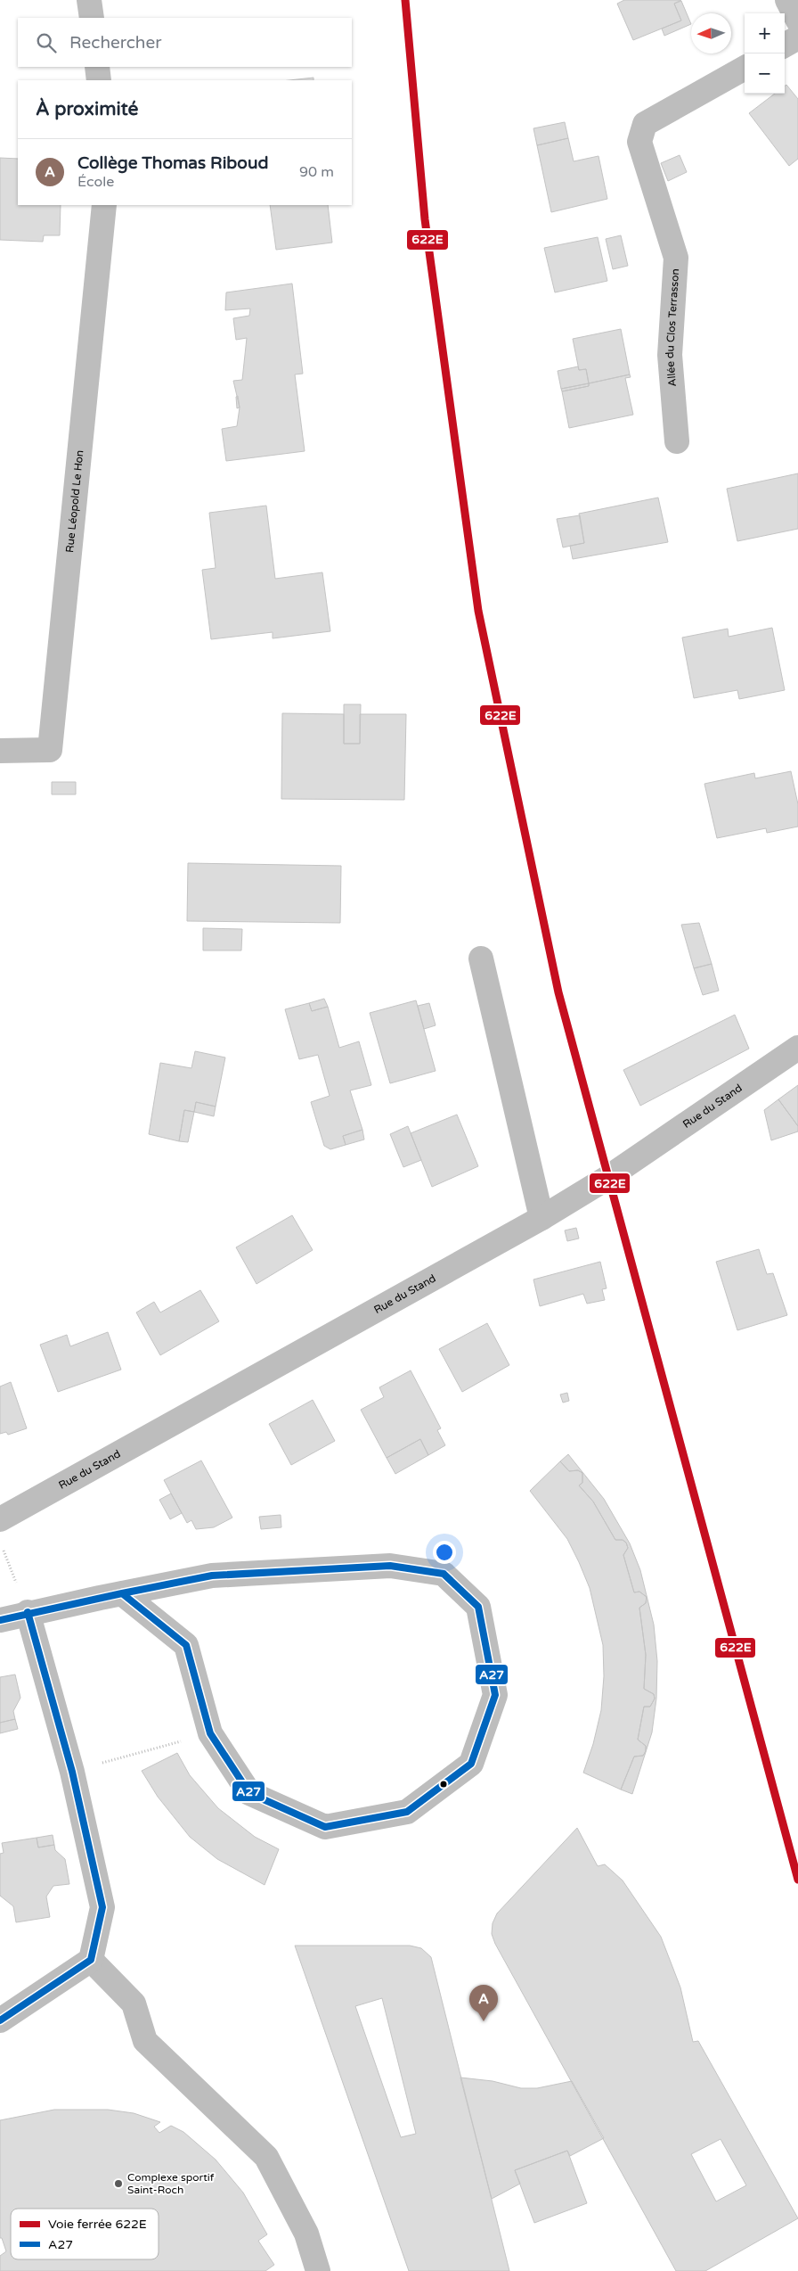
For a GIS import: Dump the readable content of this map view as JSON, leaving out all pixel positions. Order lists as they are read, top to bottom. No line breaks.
{"streets":{"street":["Allée du Clos Terrasson","Rue Léopold Le Hon","Rue du Stand"]},"places":["Complexe sportif Saint-Roch"],"lines":["rail line 622E","transit line A27"],"legend":["Voie ferrée 622E","A27"],"north":"left","page":{"map_buttons":["+","−"],"search":"Rechercher","heading":"À proximité","list":[{"mark":"A","name":"Collège Thomas Riboud","note":"École","value":"90 m"}],"pins":"A"}}
